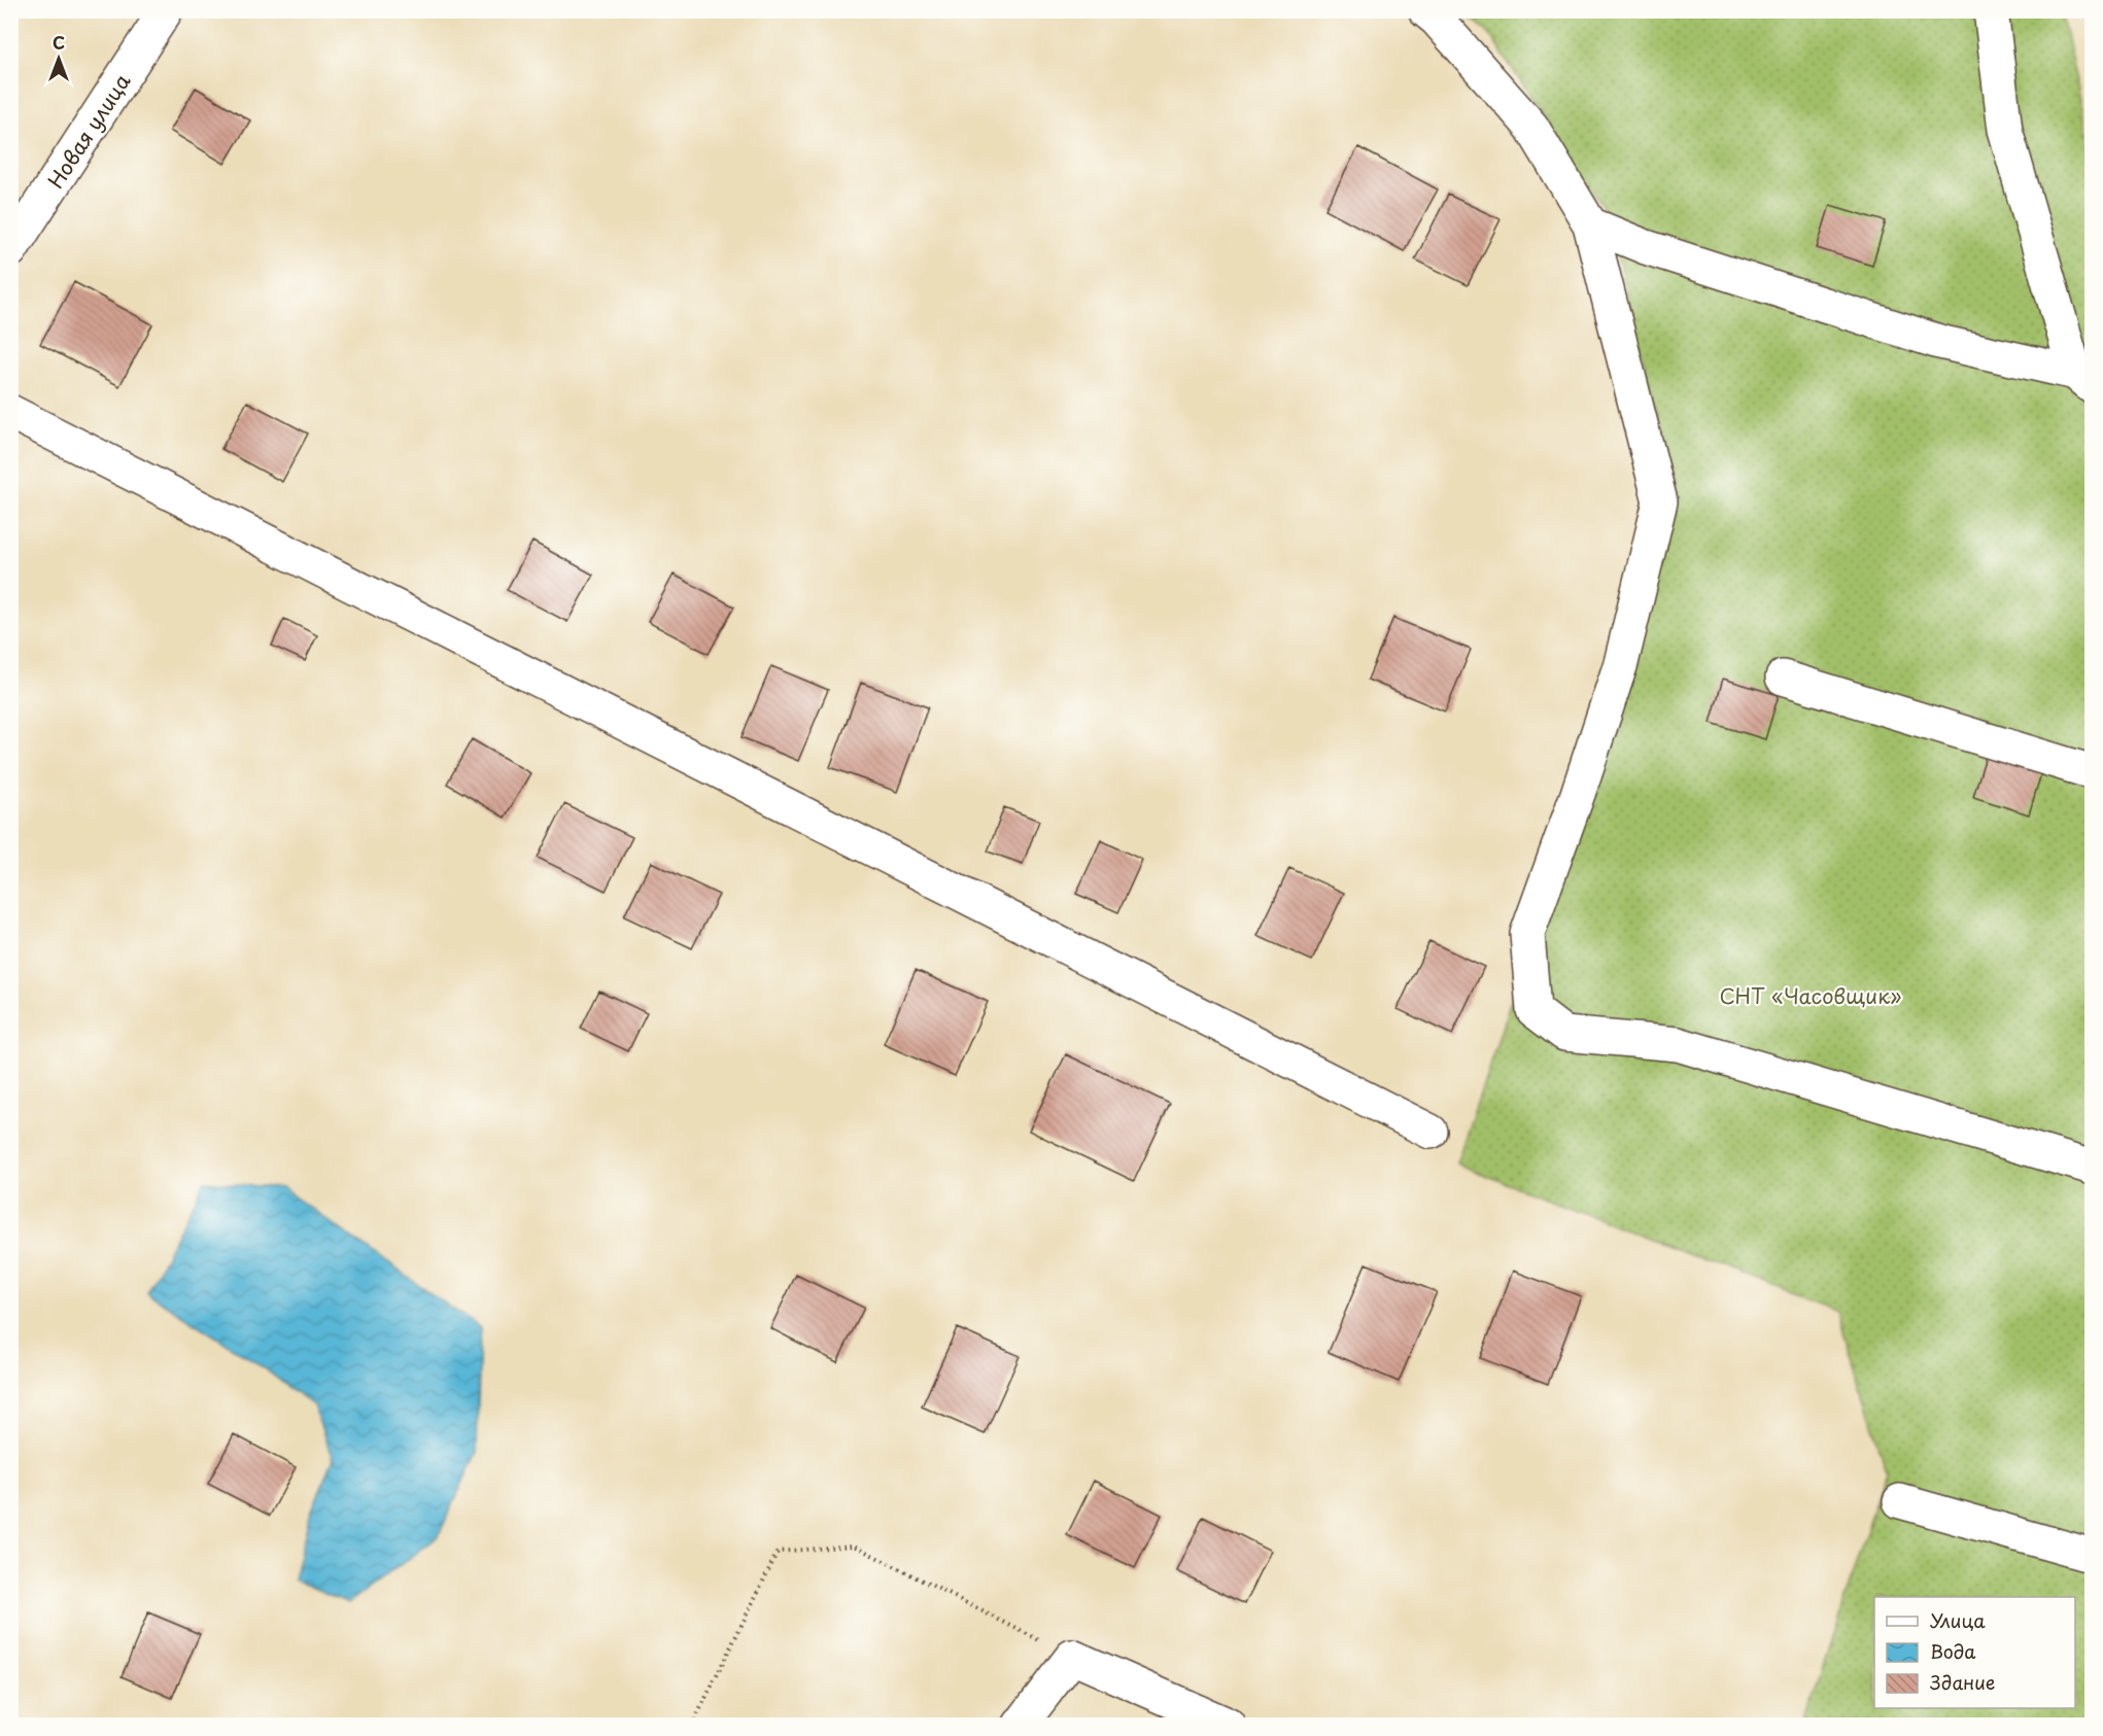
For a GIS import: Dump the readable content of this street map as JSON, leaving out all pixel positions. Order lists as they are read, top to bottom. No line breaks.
{"streets":{"street":["Новая улица"]},"parks":["СНТ «Часовщик»"],"legend":["Улица","Вода","Здание"],"north":"top"}
